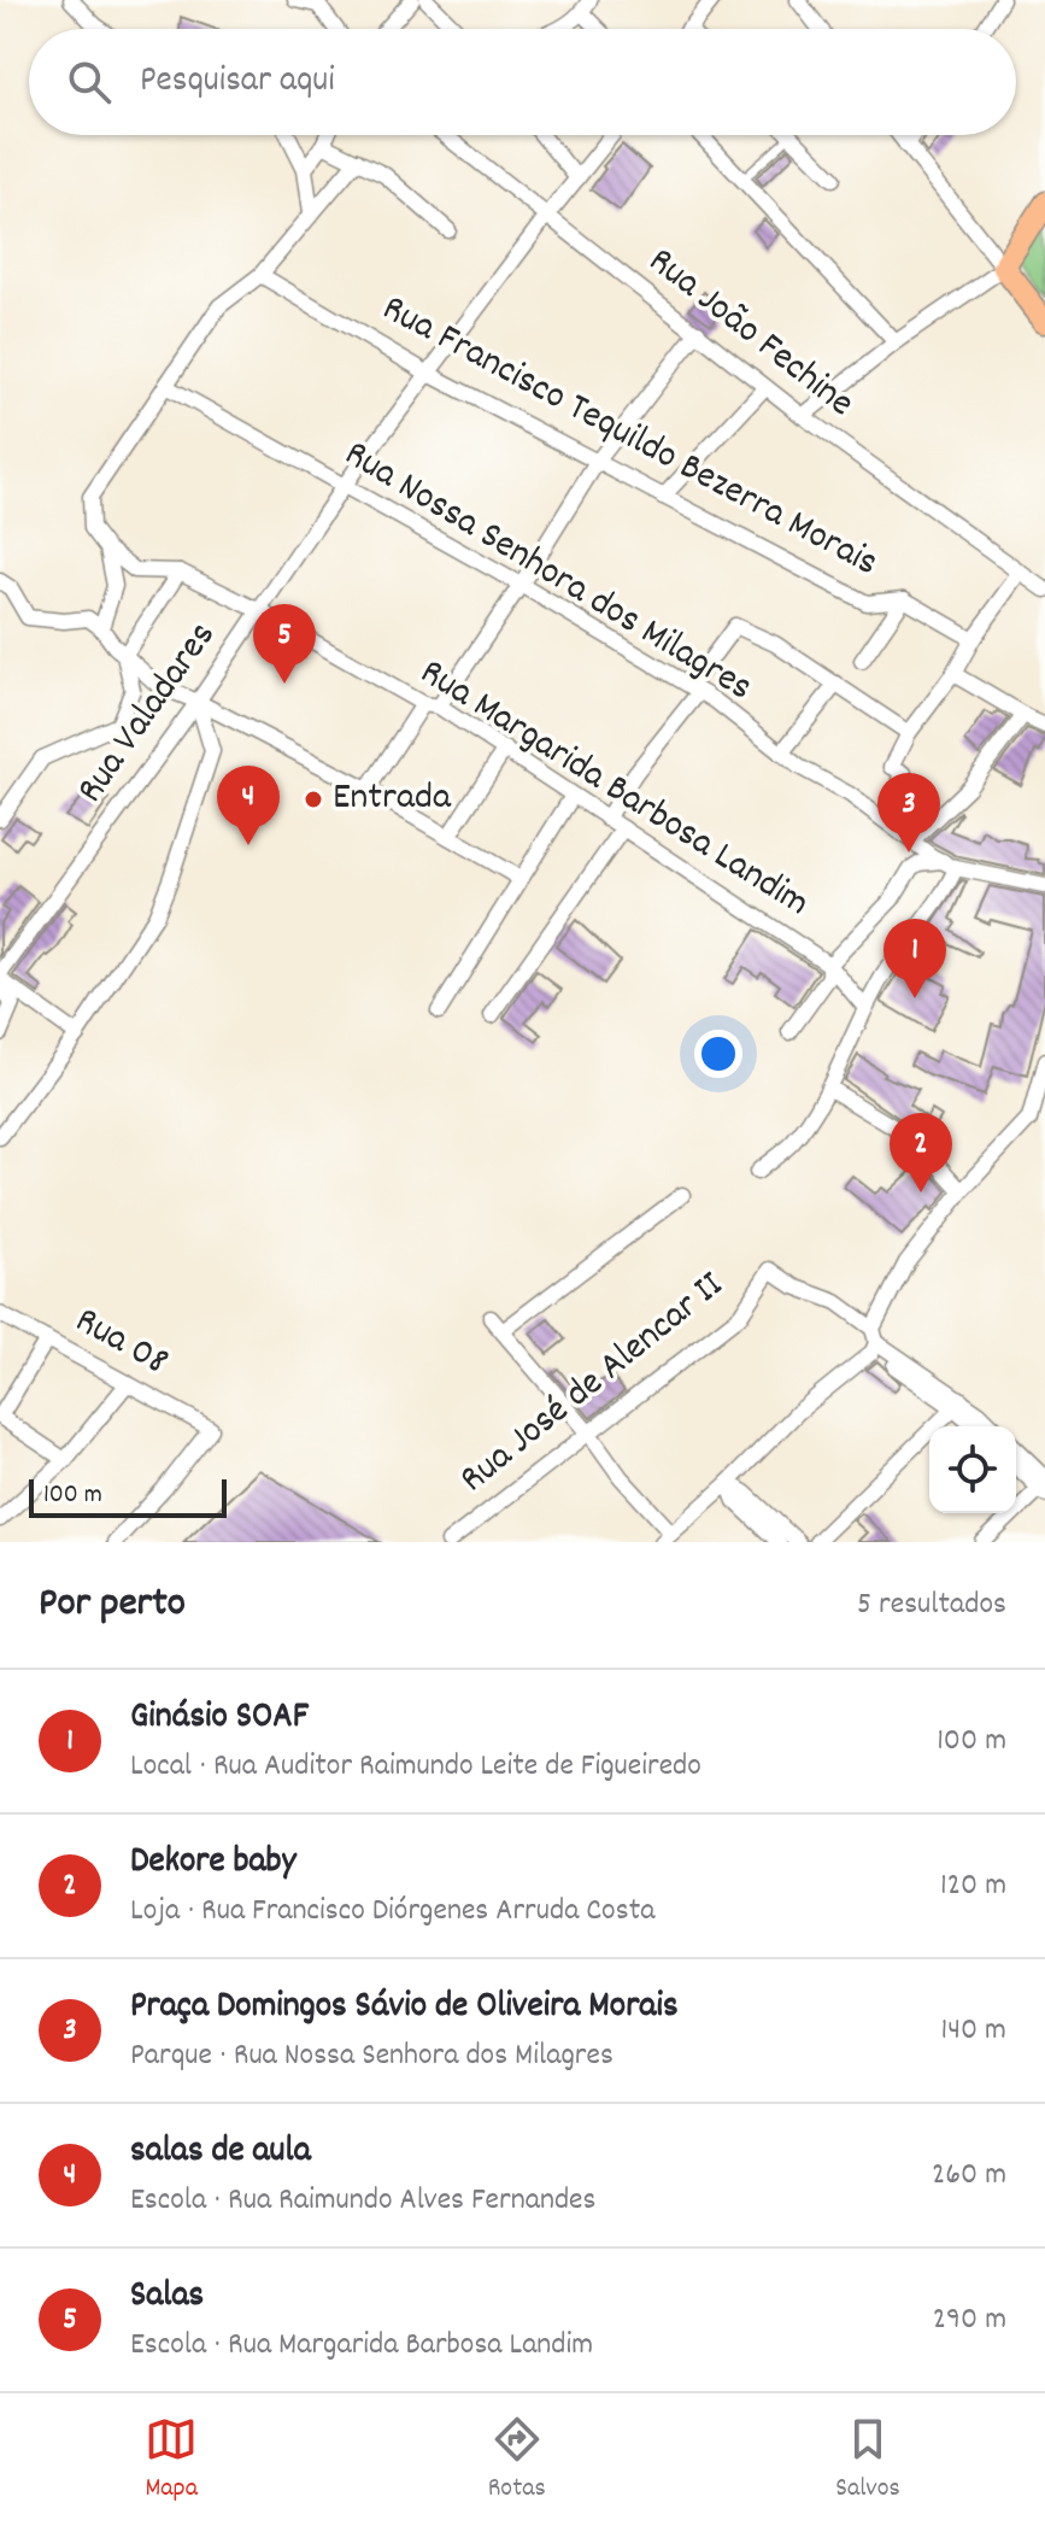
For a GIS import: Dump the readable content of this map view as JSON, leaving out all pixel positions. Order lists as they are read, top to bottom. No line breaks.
{"streets":{"street":["Rua João Fechine","Rua Francisco Tequildo Bezerra Morais","Rua Nossa Senhora dos Milagres","Rua Valadares","Rua Margarida Barbosa Landim","Rua 08","Rua José de Alencar II"]},"crossings":[["Rua João Fechine","Rua Valadares"],["Rua Francisco Tequildo Bezerra Morais","Rua Valadares"],["Rua Nossa Senhora dos Milagres","Rua Valadares"],["Rua Valadares","Rua Margarida Barbosa Landim"]],"places":["Entrada"],"scale_bar":"100 m","page":{"search":"Pesquisar aqui","pins":["5","4","3","1","2"],"scale":"100 m","heading":["Por perto","5 resultados"],"list":[{"mark":"1","name":"Ginásio SOAF","note":"Local · Rua Auditor Raimundo Leite de Figueiredo","value":"100 m"},{"mark":"2","name":"Dekore baby","note":"Loja · Rua Francisco Diórgenes Arruda Costa","value":"120 m"},{"mark":"3","name":"Praça Domingos Sávio de Oliveira Morais","note":"Parque · Rua Nossa Senhora dos Milagres","value":"140 m"},{"mark":"4","name":"salas de aula","note":"Escola · Rua Raimundo Alves Fernandes","value":"260 m"},{"mark":"5","name":"Salas","note":"Escola · Rua Margarida Barbosa Landim","value":"290 m"}],"nav":["Mapa","Rotas","Salvos"]}}
